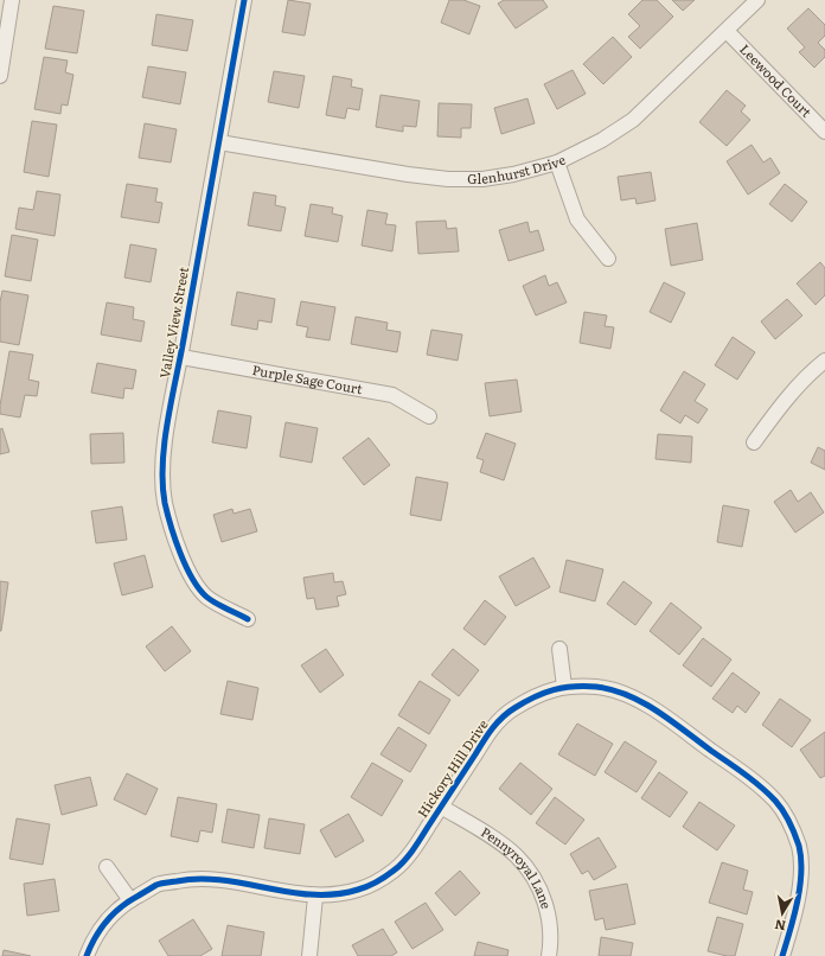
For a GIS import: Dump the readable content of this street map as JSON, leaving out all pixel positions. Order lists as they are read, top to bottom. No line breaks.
{"streets":{"street":["Leewood Court","Glenhurst Drive","Valley View Street","Purple Sage Court","Hickory Hill Drive","Pennyroyal Lane"]},"crossings":[["Leewood Court","Glenhurst Drive"],["Glenhurst Drive","Valley View Street"],["Valley View Street","Purple Sage Court"],["Hickory Hill Drive","Pennyroyal Lane"]],"north":"bottom"}
